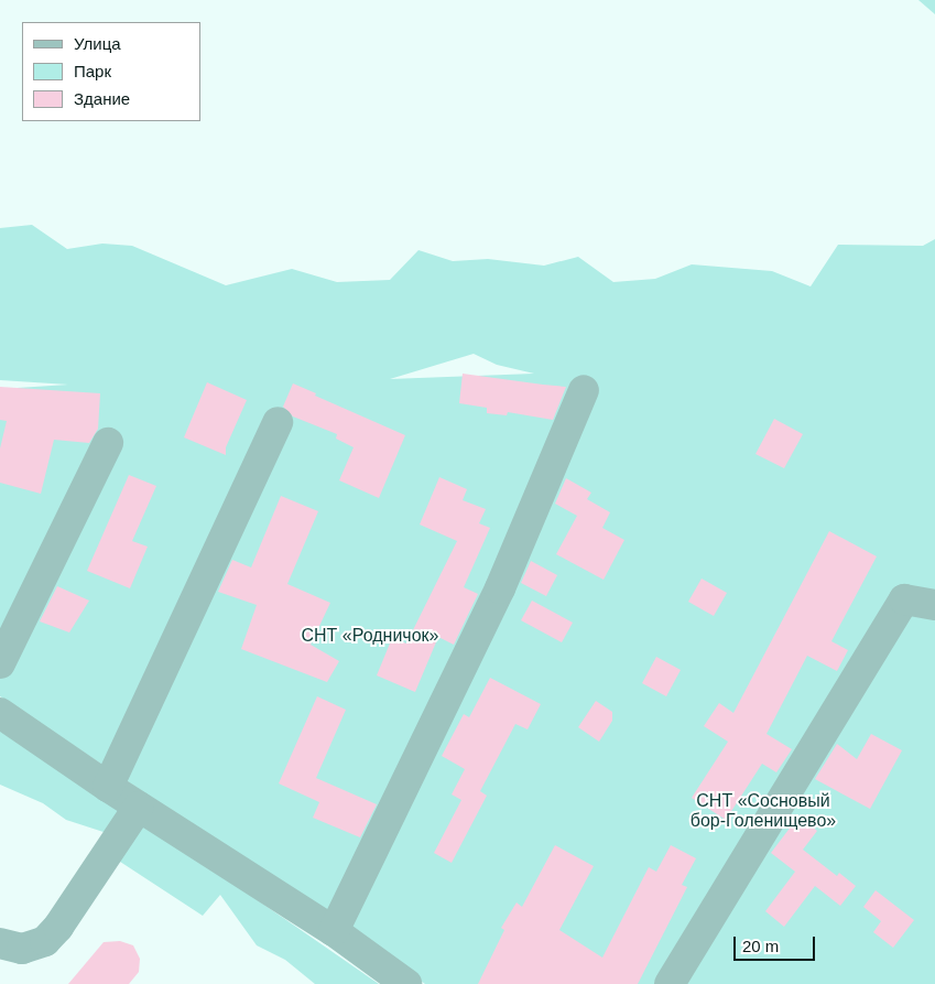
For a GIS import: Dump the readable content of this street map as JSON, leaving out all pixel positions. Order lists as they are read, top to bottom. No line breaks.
{"parks":["СНТ «Родничок»","СНТ «Сосновый бор-Голенищево»"],"legend":["Улица","Парк","Здание"],"scale_bar":"20 m"}
